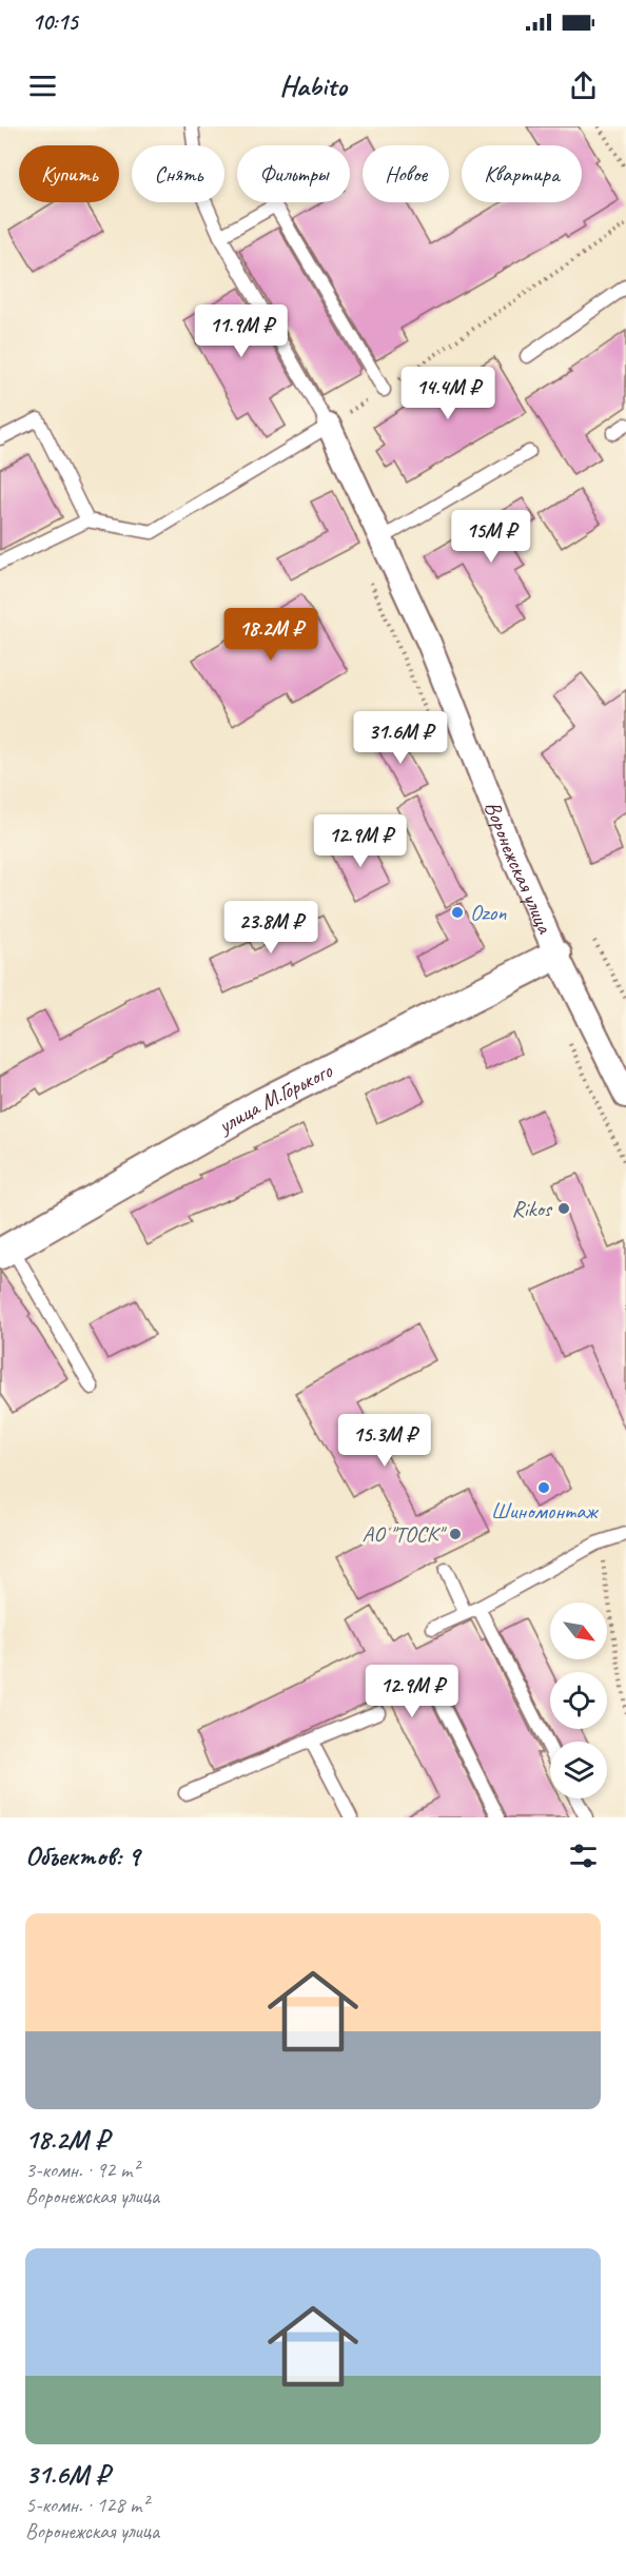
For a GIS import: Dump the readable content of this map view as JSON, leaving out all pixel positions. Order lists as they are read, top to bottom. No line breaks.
{"streets":{"street":["Воронежская улица","улица М.Горького"]},"crossings":[["Воронежская улица","улица М.Горького"]],"places":["Ozon","Rikos","Шиномонтаж","АО \"ТОСК\""],"north":"bottom right","page":{"status":"10:15","header":"Habito","chip":["Купить","Снять","Фильтры","Новое","Квартира"],"price":["11.9M ₽","14.4M ₽","15M ₽","18.2M ₽","31.6M ₽","12.9M ₽","23.8M ₽","15.3M ₽","12.9M ₽"],"heading":"Объектов: 9","list":[{"name":"18.2M ₽","note":"3-комн. · 92 m² · Воронежская улица"},{"name":"31.6M ₽","note":"5-комн. · 128 m² · Воронежская улица"}]}}
